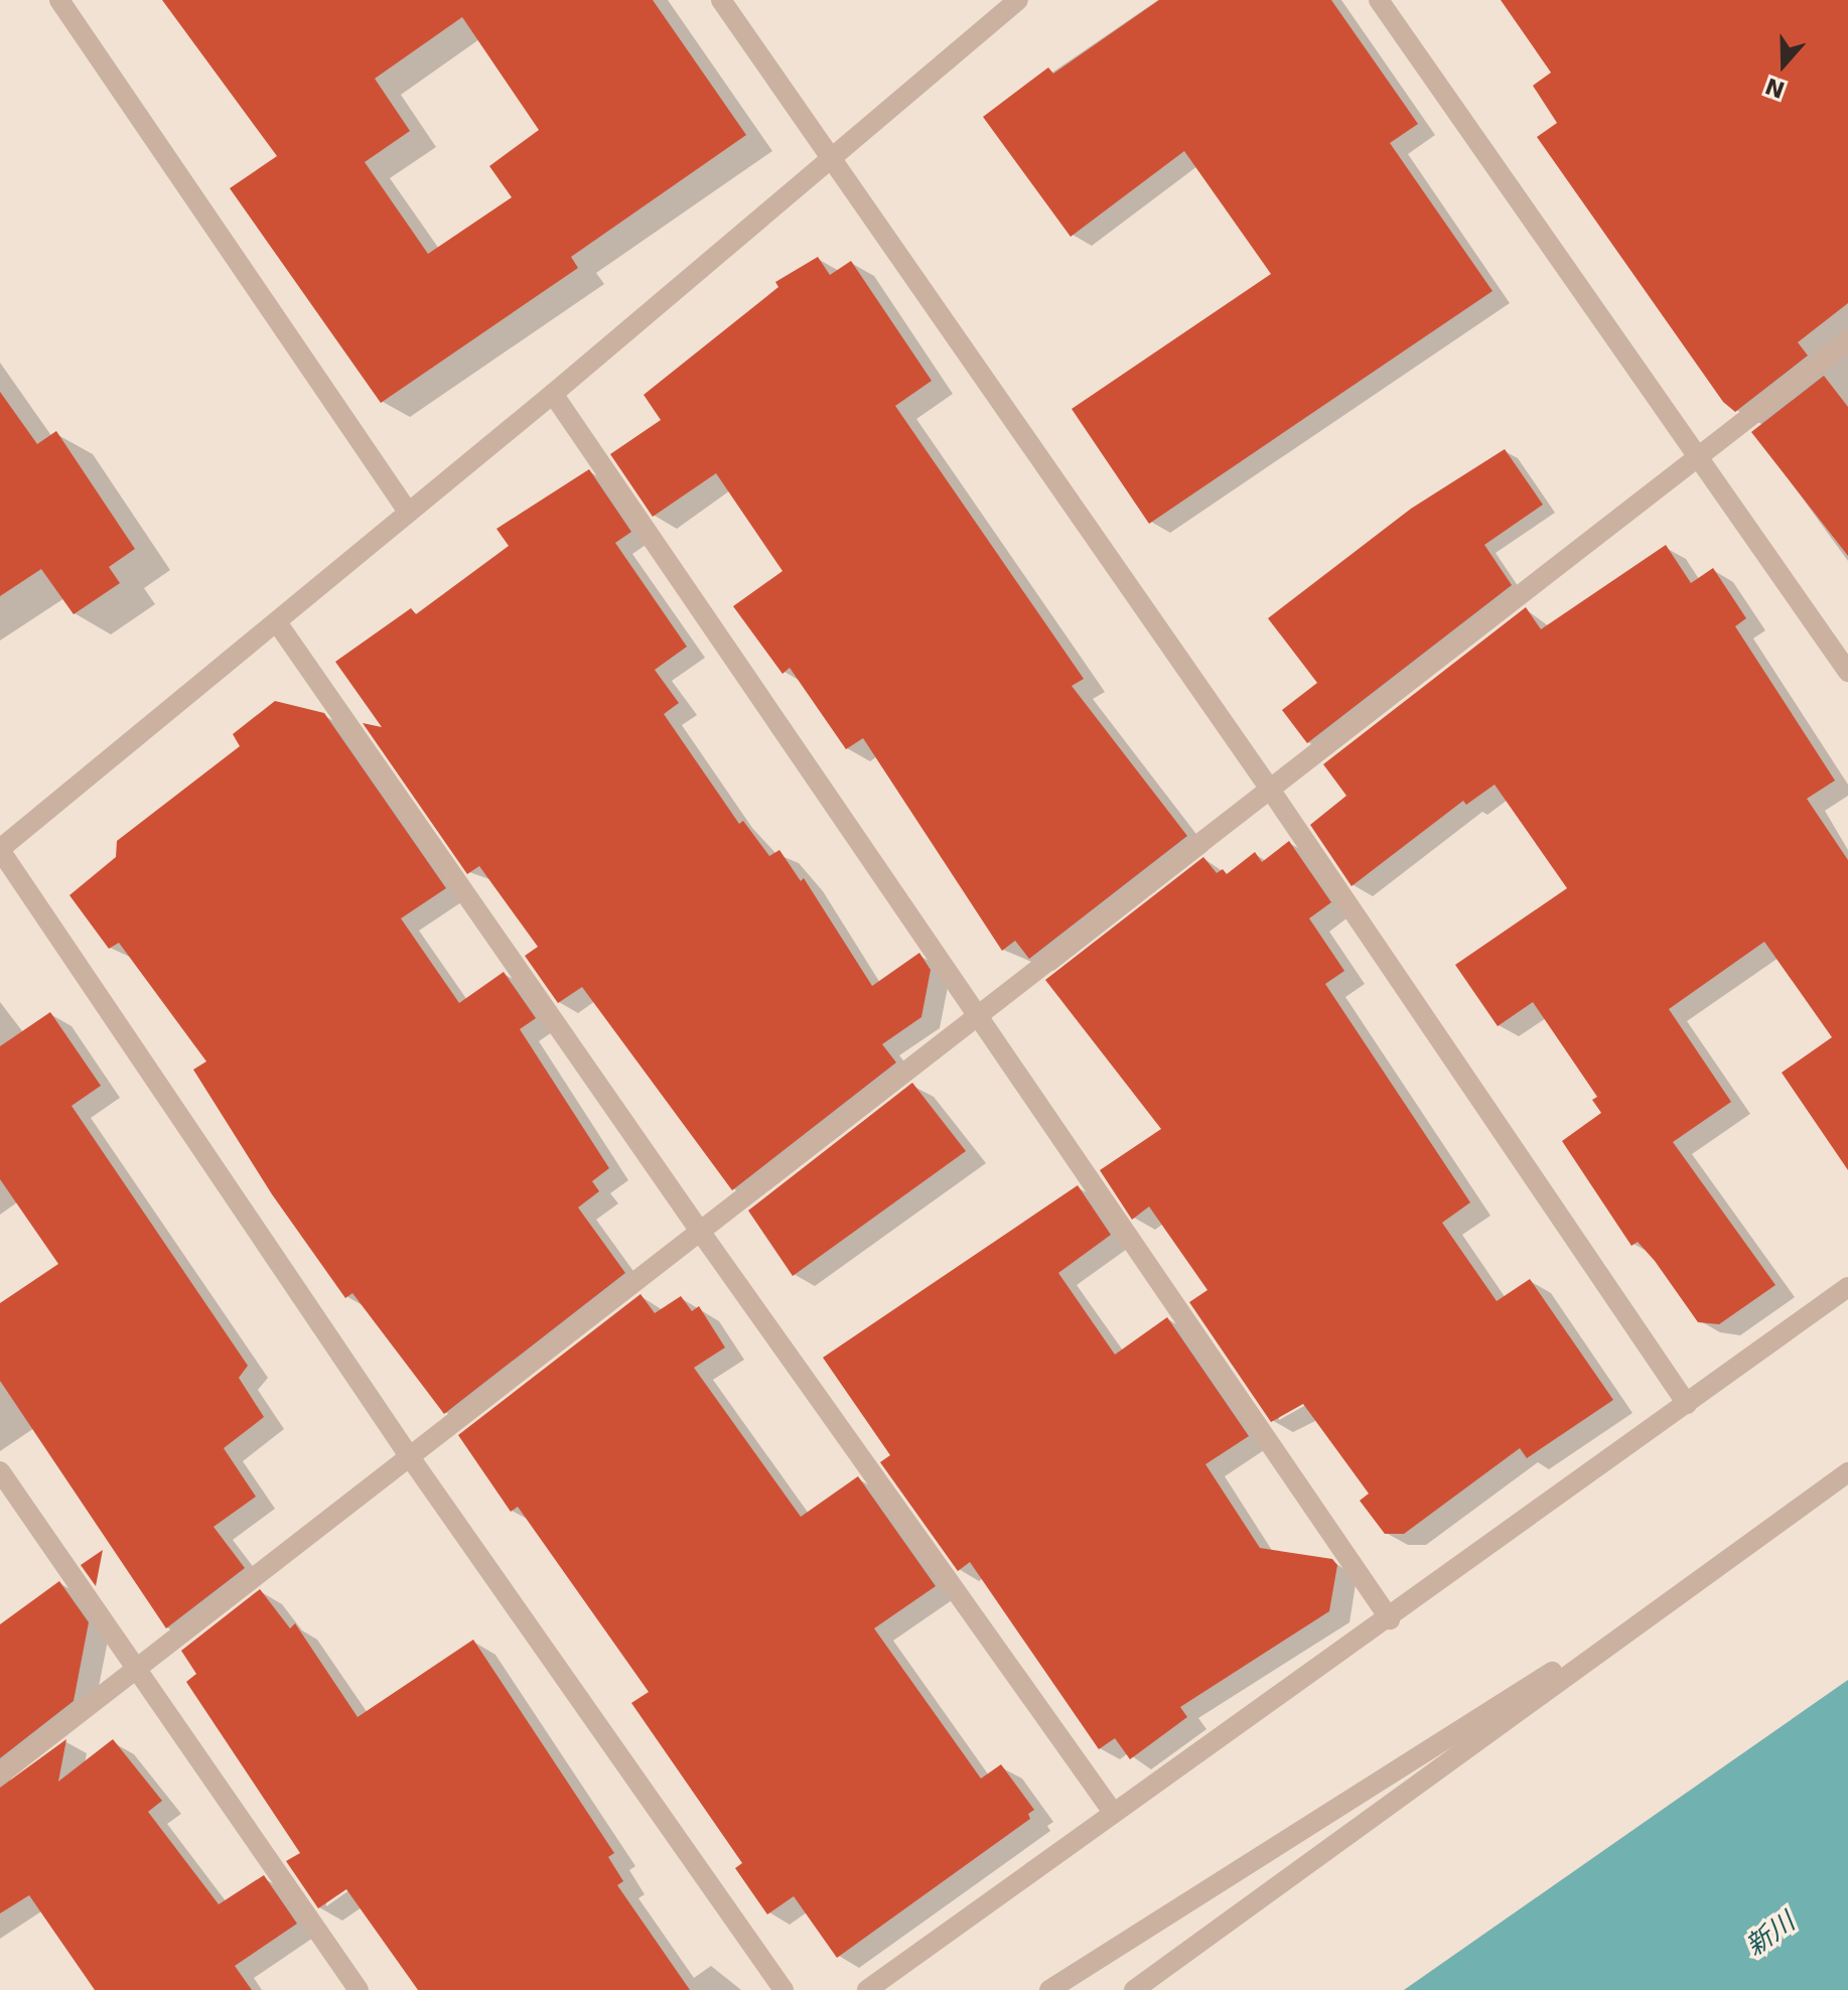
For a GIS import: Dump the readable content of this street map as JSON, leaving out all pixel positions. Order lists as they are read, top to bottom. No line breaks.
{"water":["新川"],"north":"bottom"}
